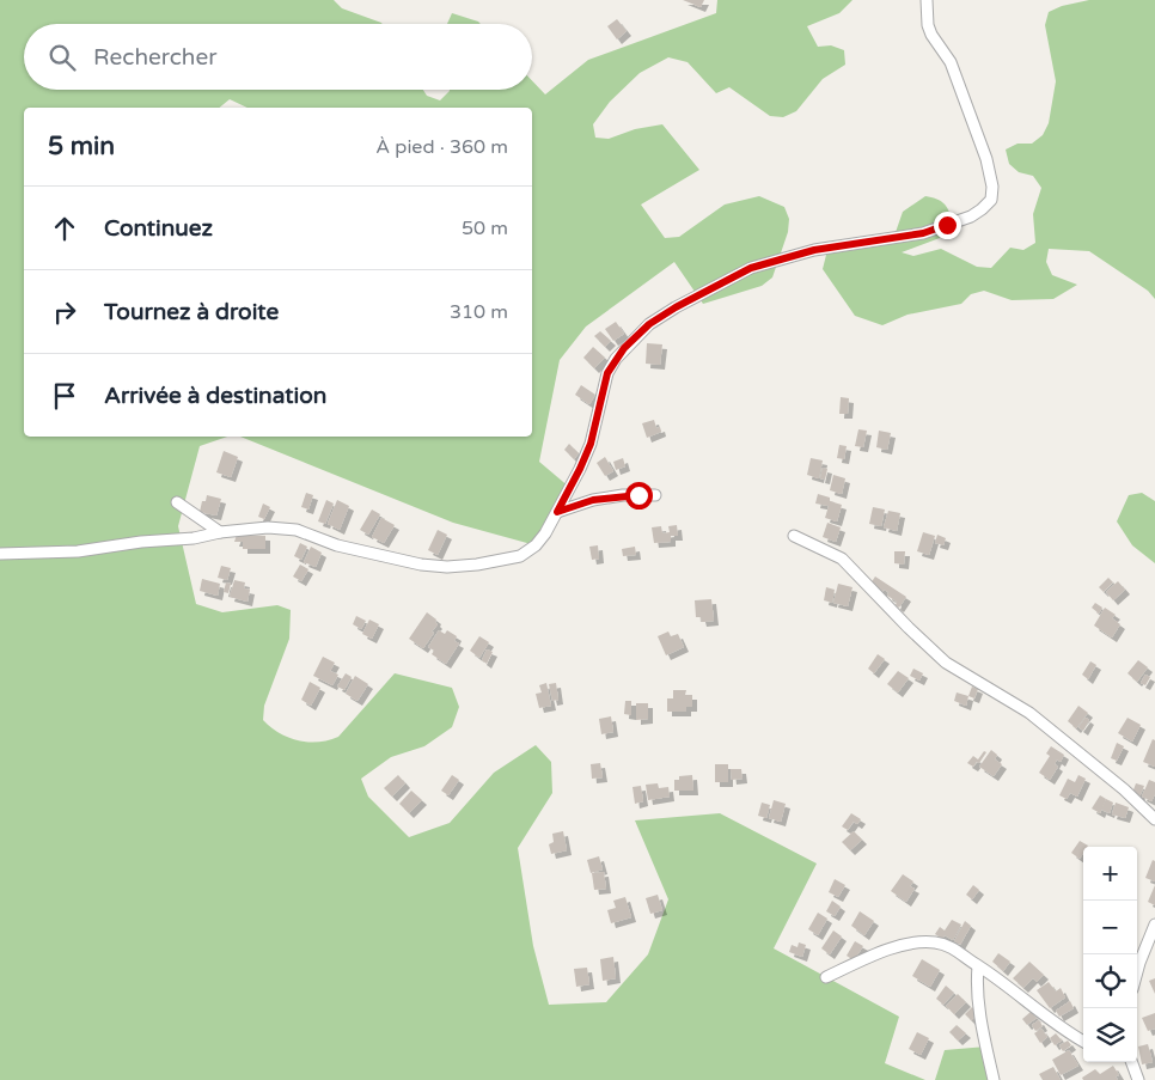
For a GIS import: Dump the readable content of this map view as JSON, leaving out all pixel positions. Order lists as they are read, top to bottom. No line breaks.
{"page":{"search":"Rechercher","heading":["5 min","À pied · 360 m"],"list":[["Continuez","50 m"],["Tournez à droite","310 m"],"Arrivée à destination"],"map_buttons":["+","−"]}}
